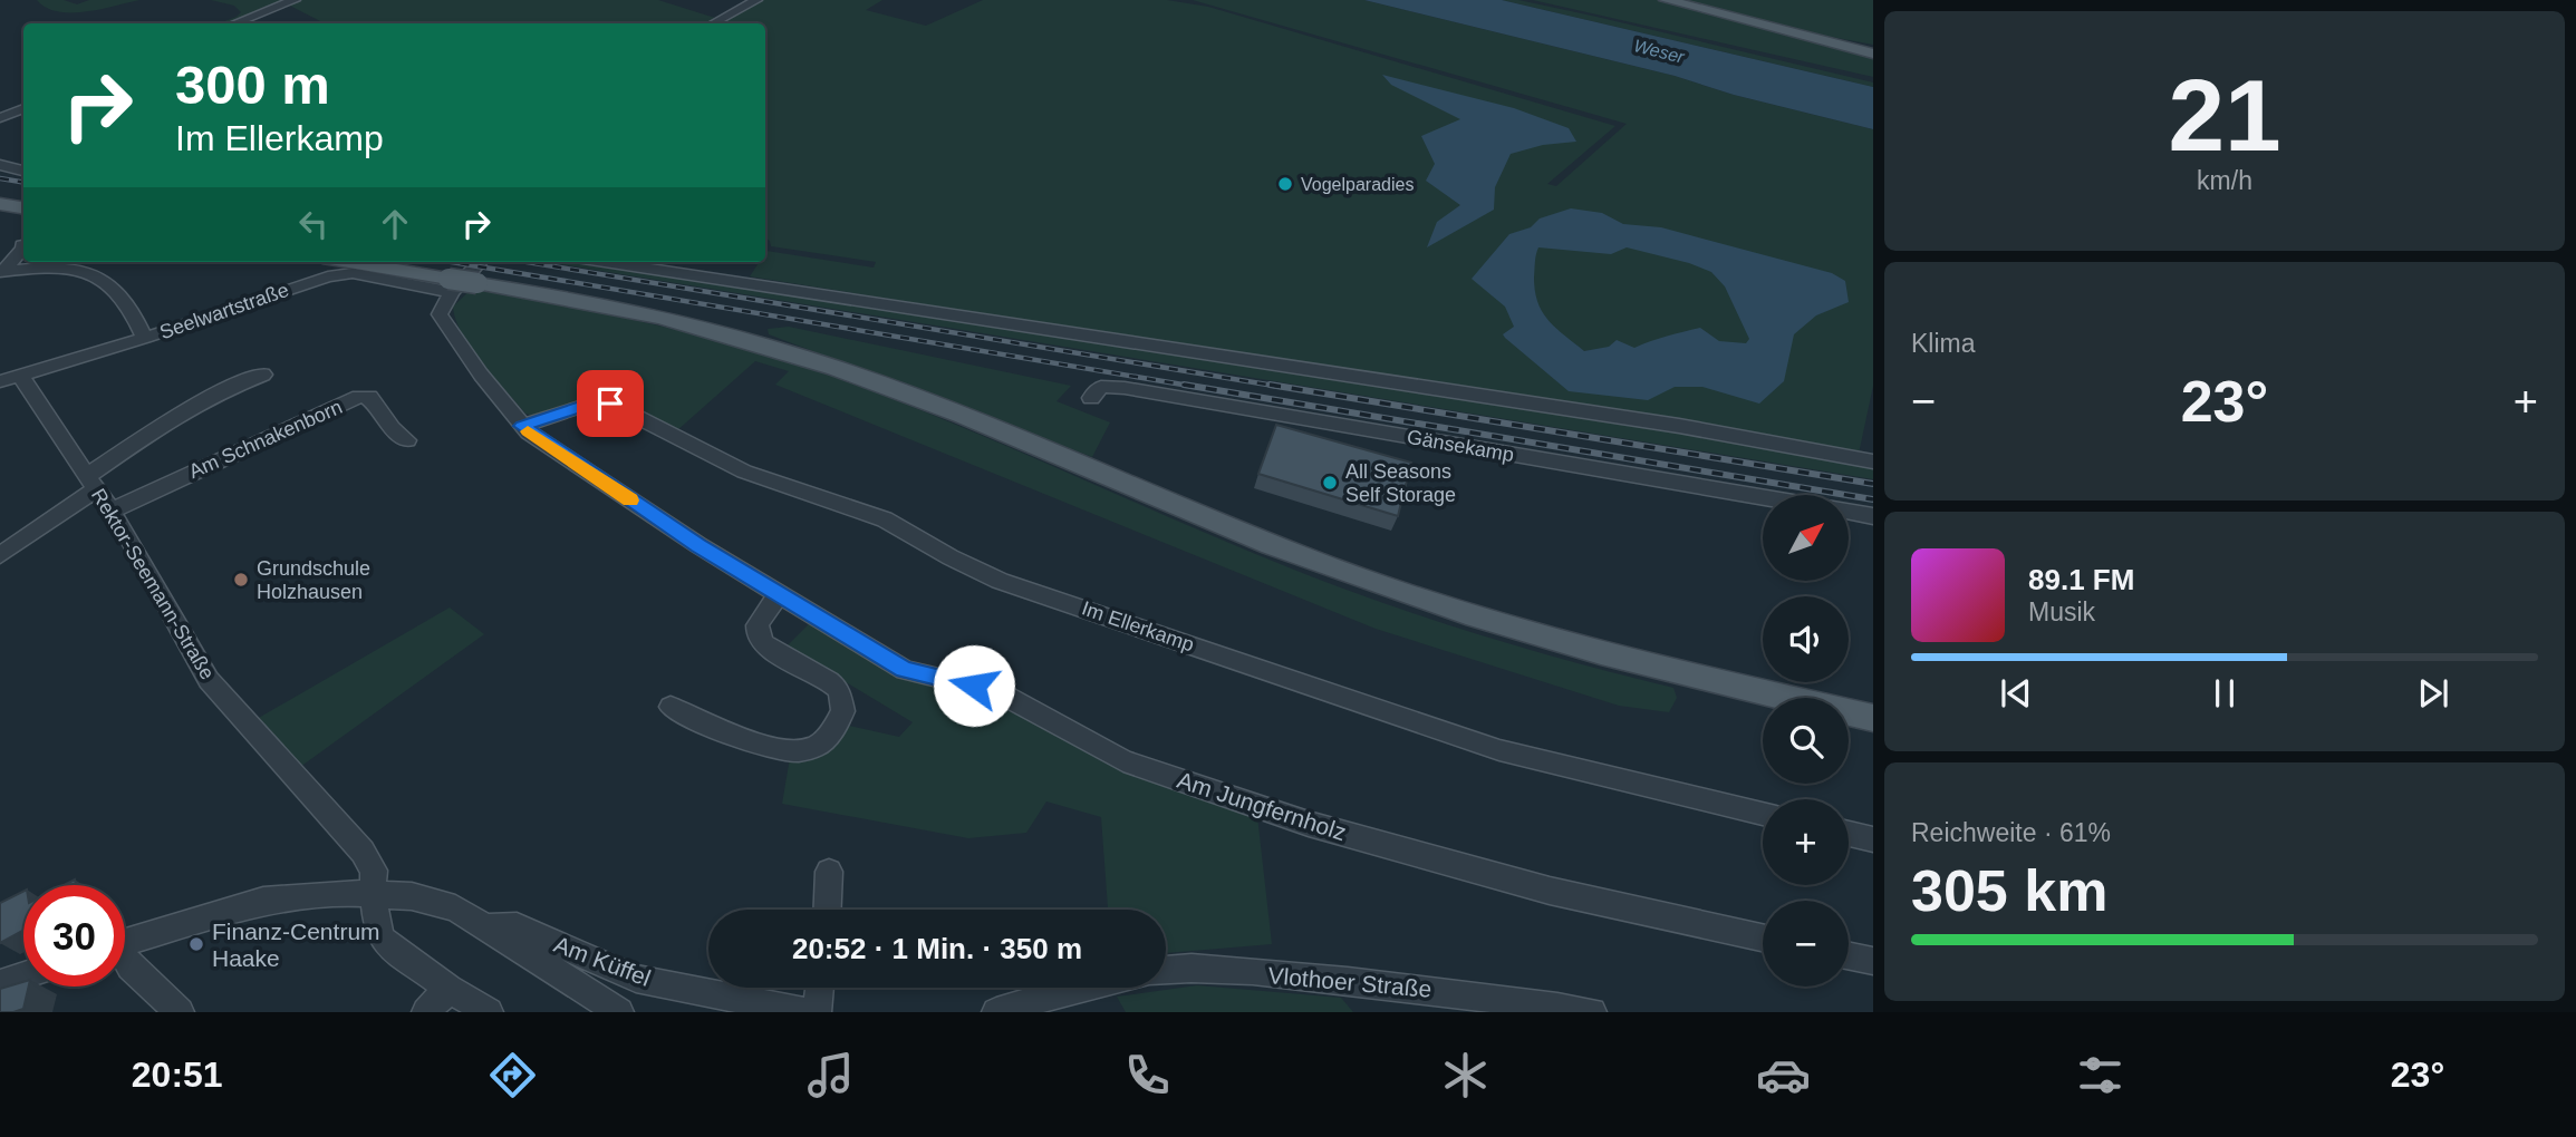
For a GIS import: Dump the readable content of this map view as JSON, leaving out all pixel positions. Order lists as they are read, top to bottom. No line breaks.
{"streets":{"street":["Seelwartstraße","Am Schnakenborn","Gänsekamp","Rektor-Seemann-Straße","Im Ellerkamp","Am Jungfernholz","Am Küffel","Vlothoer Straße"]},"crossings":[["Seelwartstraße","Rektor-Seemann-Straße"],["Seelwartstraße","Am Jungfernholz"],["Am Schnakenborn","Rektor-Seemann-Straße"],["Im Ellerkamp","Am Jungfernholz"]],"water":["Weser"],"places":["Vogelparadies","All Seasons Self Storage","Grundschule Holzhausen","Finanz-Centrum Haake"],"north":"top right","page":{"tile":[["21","km/h"],"Klima",["Reichweite · 61%","305 km"]],"turn":["300 m","Im Ellerkamp"],"heat":["−","23°","+"],"map_buttons":["+","−"],"song":["89.1 FM","Musik"],"limit":"30","trip":"20:52 · 1 Min. · 350 m","tabs":["20:51","23°"]}}
